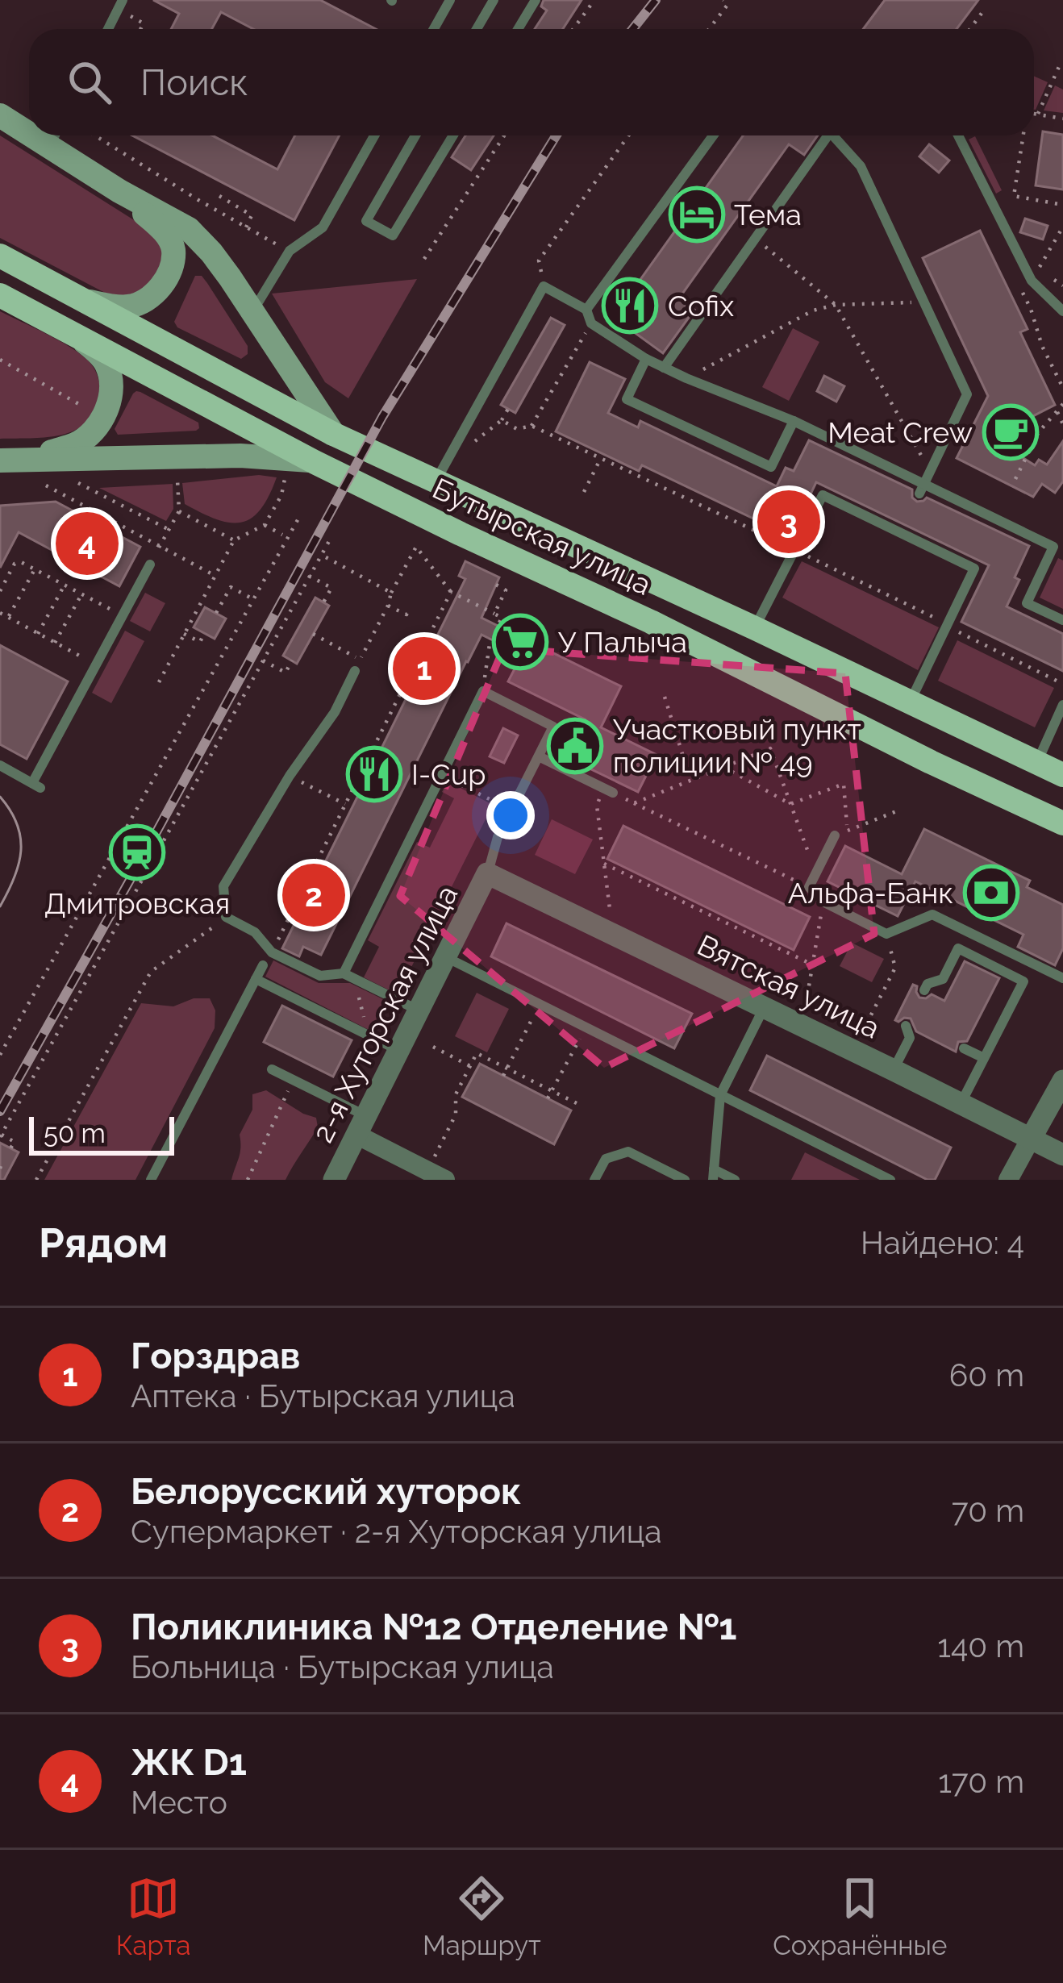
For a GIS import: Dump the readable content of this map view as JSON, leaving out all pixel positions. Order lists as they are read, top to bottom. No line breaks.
{"streets":{"main road":["Бутырская улица"],"street":["Вятская улица","2-я Хуторская улица"]},"crossings":[["Вятская улица","2-я Хуторская улица"]],"places":{"hotel":["Тема"],"restaurant":["Cofix","I-Cup"],"cafe":["Meat Crew"],"supermarket":["У Палыча"],"public building":["Участковый пункт полиции № 49"],"station":["Дмитровская"],"bank":["Альфа-Банк"]},"scale_bar":"50 m","page":{"search":"Поиск","pins":["3","4","1","2"],"scale":"50 m","heading":["Рядом","Найдено: 4"],"list":[{"mark":"1","name":"Горздрав","note":"Аптека · Бутырская улица","value":"60 m"},{"mark":"2","name":"Белорусский хуторок","note":"Супермаркет · 2-я Хуторская улица","value":"70 m"},{"mark":"3","name":"Поликлиника №12 Отделение №1","note":"Больница · Бутырская улица","value":"140 m"},{"mark":"4","name":"ЖК D1","note":"Место","value":"170 m"}],"nav":["Карта","Маршрут","Сохранённые"]}}
